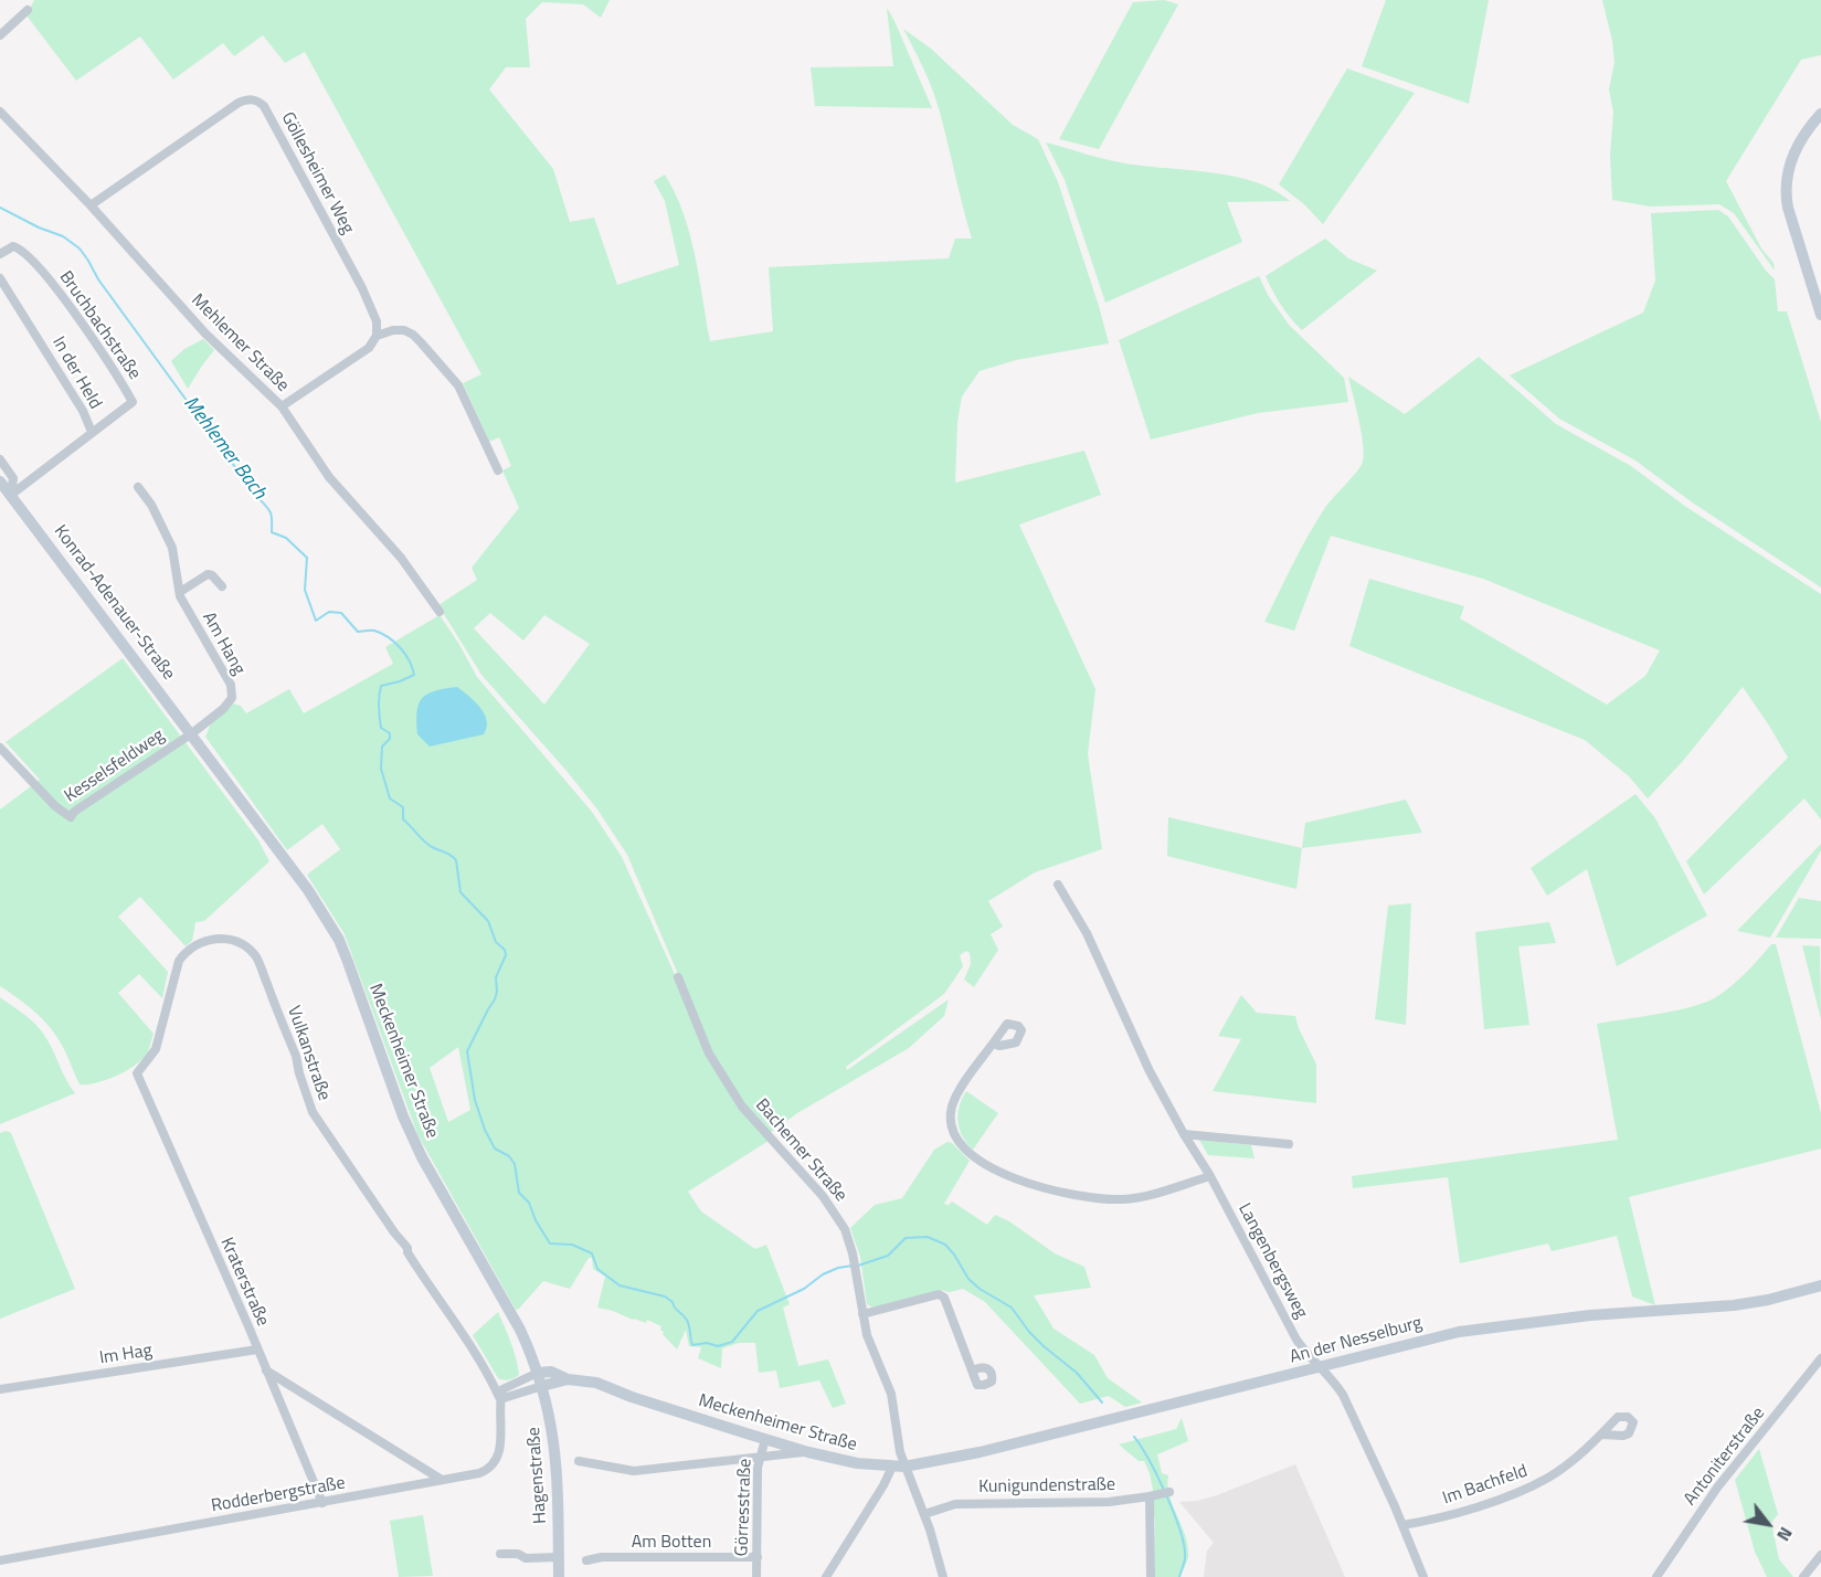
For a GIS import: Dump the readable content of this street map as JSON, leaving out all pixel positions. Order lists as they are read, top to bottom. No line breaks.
{"streets":{"street":["Göllesheimer Weg","Bruchbachstraße","Mehlemer Straße","In der Held","Konrad-Adenauer-Straße","Am Hang","Kesselsfeldweg","Vulkanstraße","Meckenheimer Straße","Bachemer Straße","Langenbergsweg","Kraterstraße","An der Nesselburg","Im Hag","Antoniterstraße","Hagenstraße","Im Bachfeld","Kunigundenstraße","Rodderbergstraße","Görresstraße","Am Botten"]},"crossings":[["Göllesheimer Weg","Mehlemer Straße"],["Bruchbachstraße","In der Held"],["In der Held","Konrad-Adenauer-Straße"],["Konrad-Adenauer-Straße","Am Hang"],["Konrad-Adenauer-Straße","Kesselsfeldweg"],["Konrad-Adenauer-Straße","Meckenheimer Straße"],["Am Hang","Kesselsfeldweg"],["Vulkanstraße","Kraterstraße"],["Vulkanstraße","Rodderbergstraße"],["Meckenheimer Straße","Bachemer Straße"],["Meckenheimer Straße","An der Nesselburg"],["Meckenheimer Straße","Hagenstraße"],["Meckenheimer Straße","Görresstraße"],["Bachemer Straße","An der Nesselburg"],["Langenbergsweg","An der Nesselburg"],["Langenbergsweg","Im Bachfeld"],["Kraterstraße","Im Hag"],["Kraterstraße","Rodderbergstraße"],["Görresstraße","Am Botten"]],"water":["Mehlemer Bach"],"north":"bottom right"}
